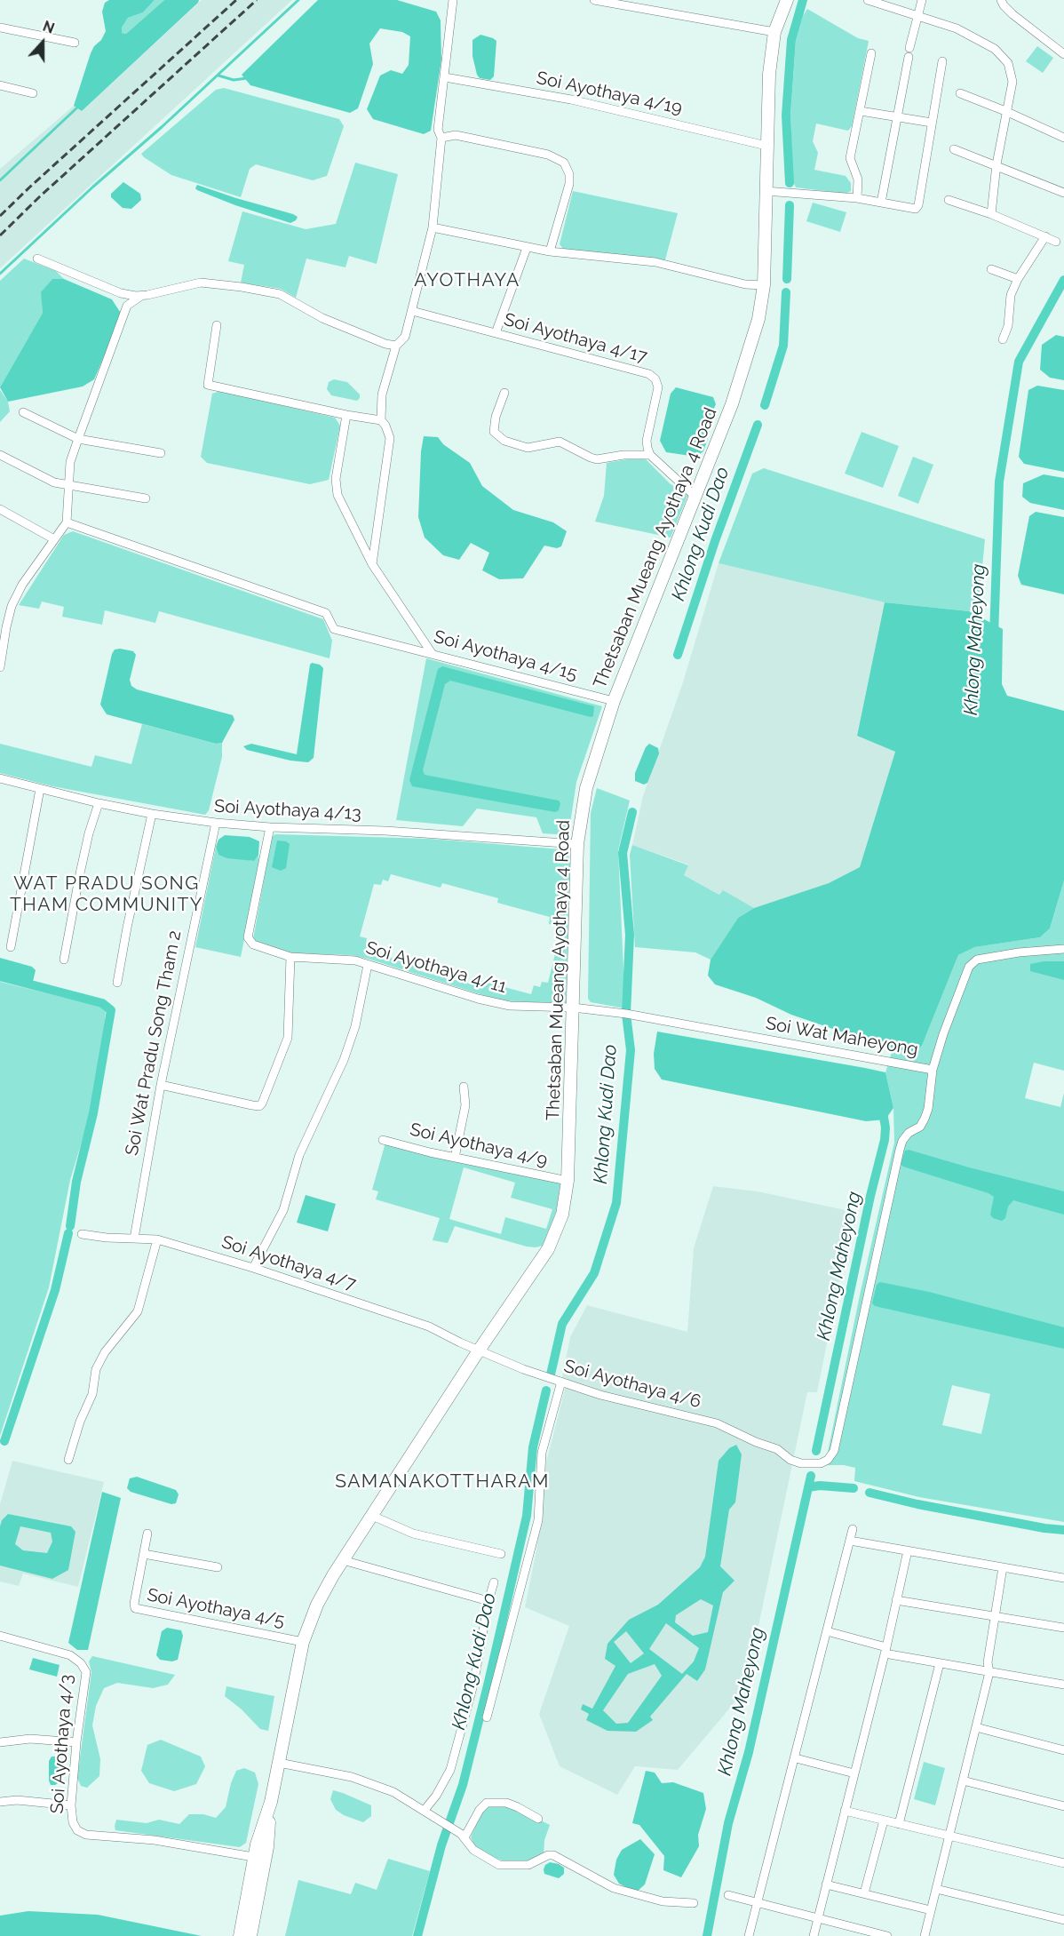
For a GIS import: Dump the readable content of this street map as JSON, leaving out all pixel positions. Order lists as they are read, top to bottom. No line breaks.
{"streets":{"street":["Soi Ayothaya 4/19","Soi Ayothaya 4/17","Thetsaban Mueang Ayothaya 4 Road","Soi Ayothaya 4/15","Soi Ayothaya 4/13","Soi Ayothaya 4/11","Soi Wat Maheyong","Soi Wat Pradu Song Tham 2","Soi Ayothaya 4/9","Soi Ayothaya 4/7","Soi Ayothaya 4/6","Soi Ayothaya 4/5","Soi Ayothaya 4/3"]},"crossings":[["Soi Ayothaya 4/19","Thetsaban Mueang Ayothaya 4 Road"],["Thetsaban Mueang Ayothaya 4 Road","Soi Ayothaya 4/15"],["Thetsaban Mueang Ayothaya 4 Road","Soi Ayothaya 4/13"],["Thetsaban Mueang Ayothaya 4 Road","Soi Ayothaya 4/11"],["Thetsaban Mueang Ayothaya 4 Road","Soi Wat Maheyong"],["Thetsaban Mueang Ayothaya 4 Road","Soi Ayothaya 4/9"],["Thetsaban Mueang Ayothaya 4 Road","Soi Ayothaya 4/7"],["Thetsaban Mueang Ayothaya 4 Road","Soi Ayothaya 4/6"],["Thetsaban Mueang Ayothaya 4 Road","Soi Ayothaya 4/5"],["Thetsaban Mueang Ayothaya 4 Road","Soi Ayothaya 4/3"],["Soi Ayothaya 4/13","Soi Ayothaya 4/11"],["Soi Ayothaya 4/13","Soi Wat Pradu Song Tham 2"],["Soi Ayothaya 4/11","Soi Wat Maheyong"],["Soi Wat Maheyong","Soi Ayothaya 4/6"],["Soi Wat Pradu Song Tham 2","Soi Ayothaya 4/7"],["Soi Ayothaya 4/7","Soi Ayothaya 4/6"]],"districts":["AYOTHAYA","WAT PRADU SONG THAM COMMUNITY","SAMANAKOTTHARAM"],"water":["Khlong Kudi Dao","Khlong Maheyong"],"north":"top"}
